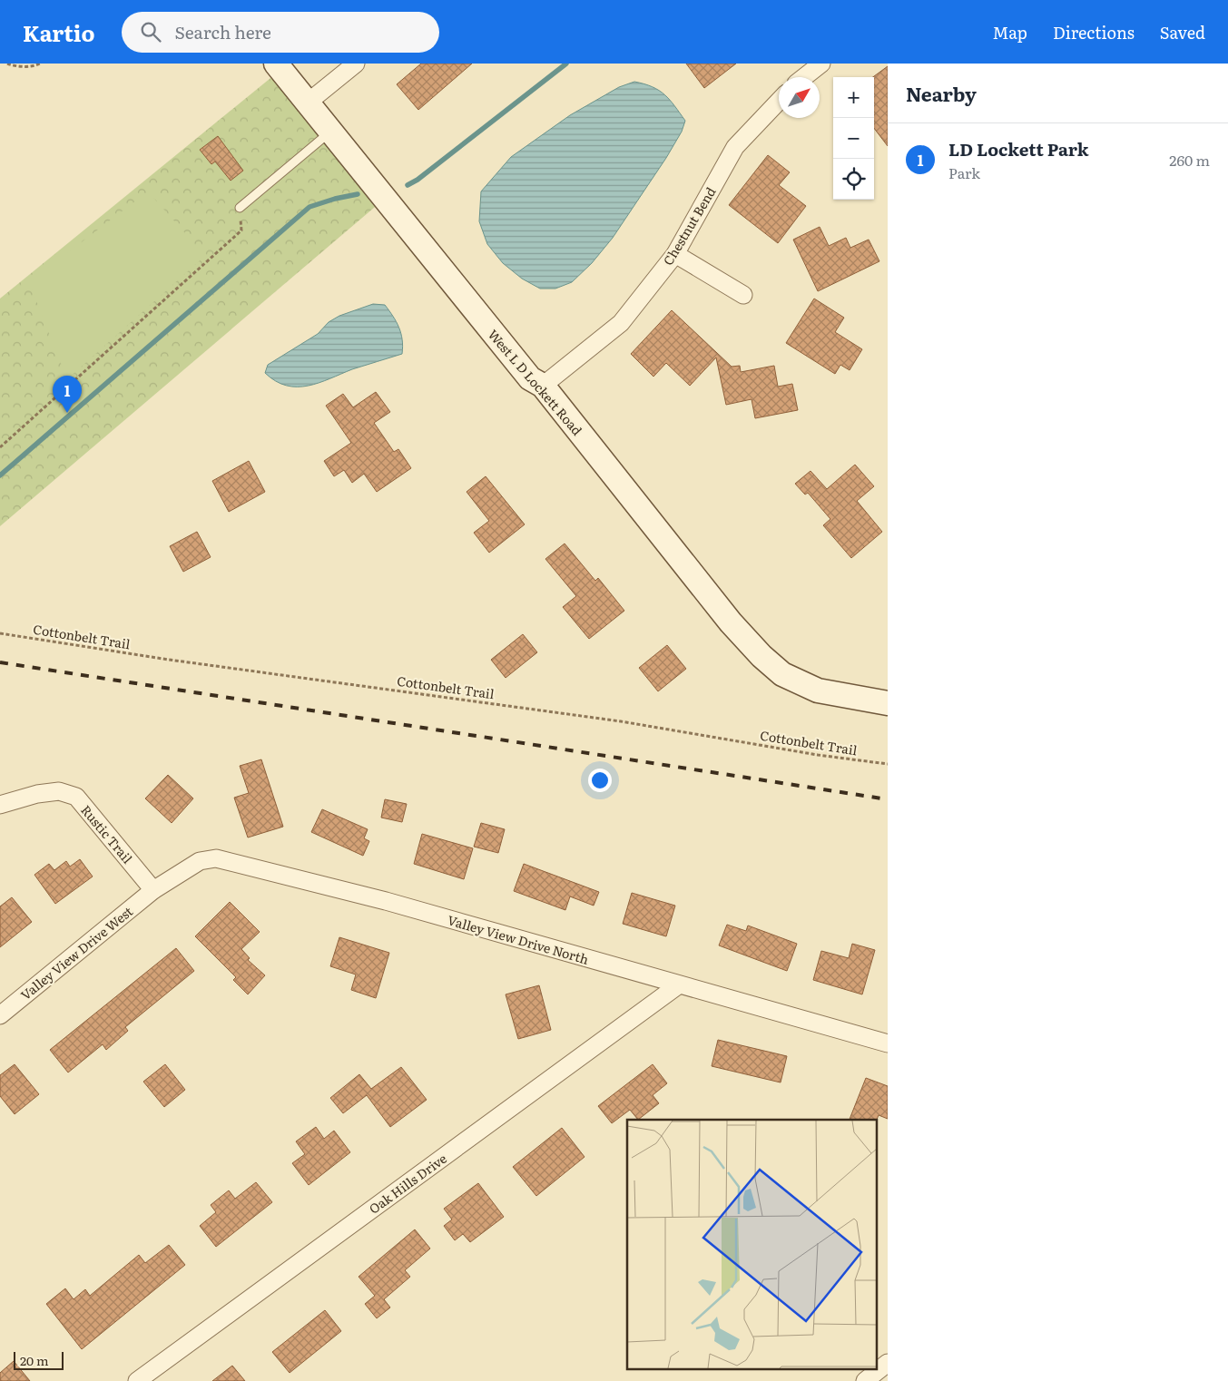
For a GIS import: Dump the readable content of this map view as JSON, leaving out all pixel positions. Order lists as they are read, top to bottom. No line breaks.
{"streets":{"main road":["West L D Lockett Road"],"street":["Chestnut Bend","Rustic Trail","Valley View Drive North","Valley View Drive West","Oak Hills Drive"],"path":["Cottonbelt Trail"]},"crossings":[["Chestnut Bend","West L D Lockett Road"],["Rustic Trail","Valley View Drive North"],["Rustic Trail","Valley View Drive West"],["Valley View Drive North","Valley View Drive West"],["Valley View Drive North","Oak Hills Drive"]],"scale_bar":"20 m","north":"top right","page":{"header":"Kartio","search":"Search here","nav":["Map","Directions","Saved"],"heading":"Nearby","map_buttons":["+","−"],"list":[{"mark":"1","name":"LD Lockett Park","note":"Park","value":"260 m"}],"pins":"1","scale":"20 m"}}
